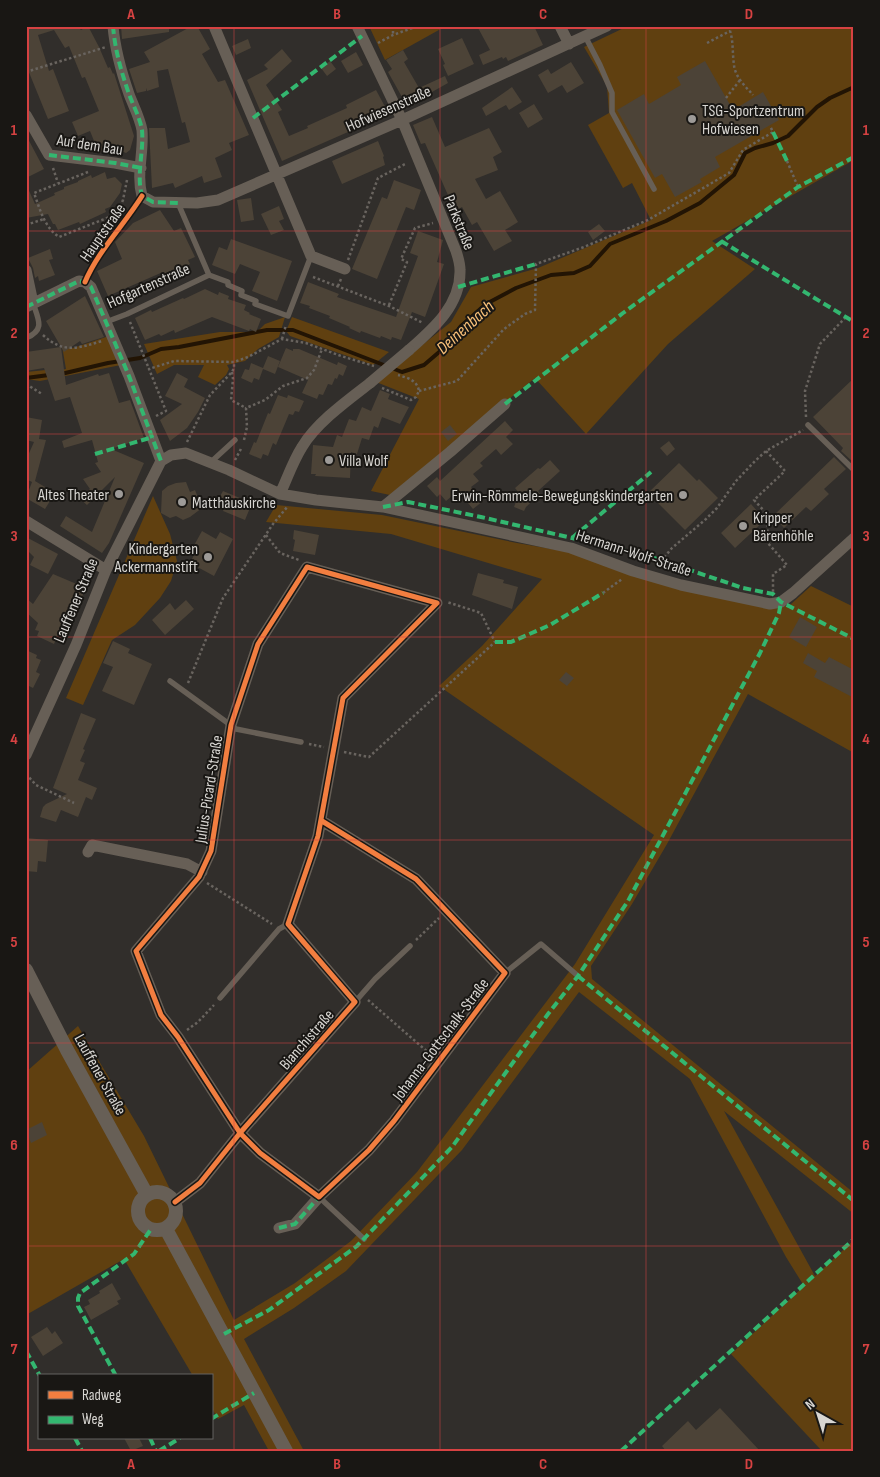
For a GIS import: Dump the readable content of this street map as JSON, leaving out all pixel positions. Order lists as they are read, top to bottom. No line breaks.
{"streets":{"street":["Hofwiesenstraße","Auf dem Bau","Parkstraße","Hauptstraße","Hermann-Wolf-Straße","Lauffener Straße","Julius-Picard-Straße","Bianchistraße","Johanna-Gottschalk-Straße"],"lane":["Hofgartenstraße"]},"crossings":[["Hofwiesenstraße","Parkstraße"],["Hofwiesenstraße","Hauptstraße"],["Auf dem Bau","Hauptstraße"],["Parkstraße","Hermann-Wolf-Straße"],["Hauptstraße","Hofgartenstraße"],["Hauptstraße","Lauffener Straße"],["Lauffener Straße","Bianchistraße"],["Julius-Picard-Straße","Bianchistraße"]],"water":["Deinenbach"],"places":["TSG-Sportzentrum Hofwiesen","Villa Wolf","Altes Theater","Erwin-Römmele-Bewegungskindergarten","Matthäuskirche","Kripper Bärenhöhle","Kindergarten Ackermannstift"],"legend":["Radweg","Weg"],"north":"top left","grid":{"columns":["A","B","C","D"],"rows":["1","2","3","4","5","6","7"]}}
